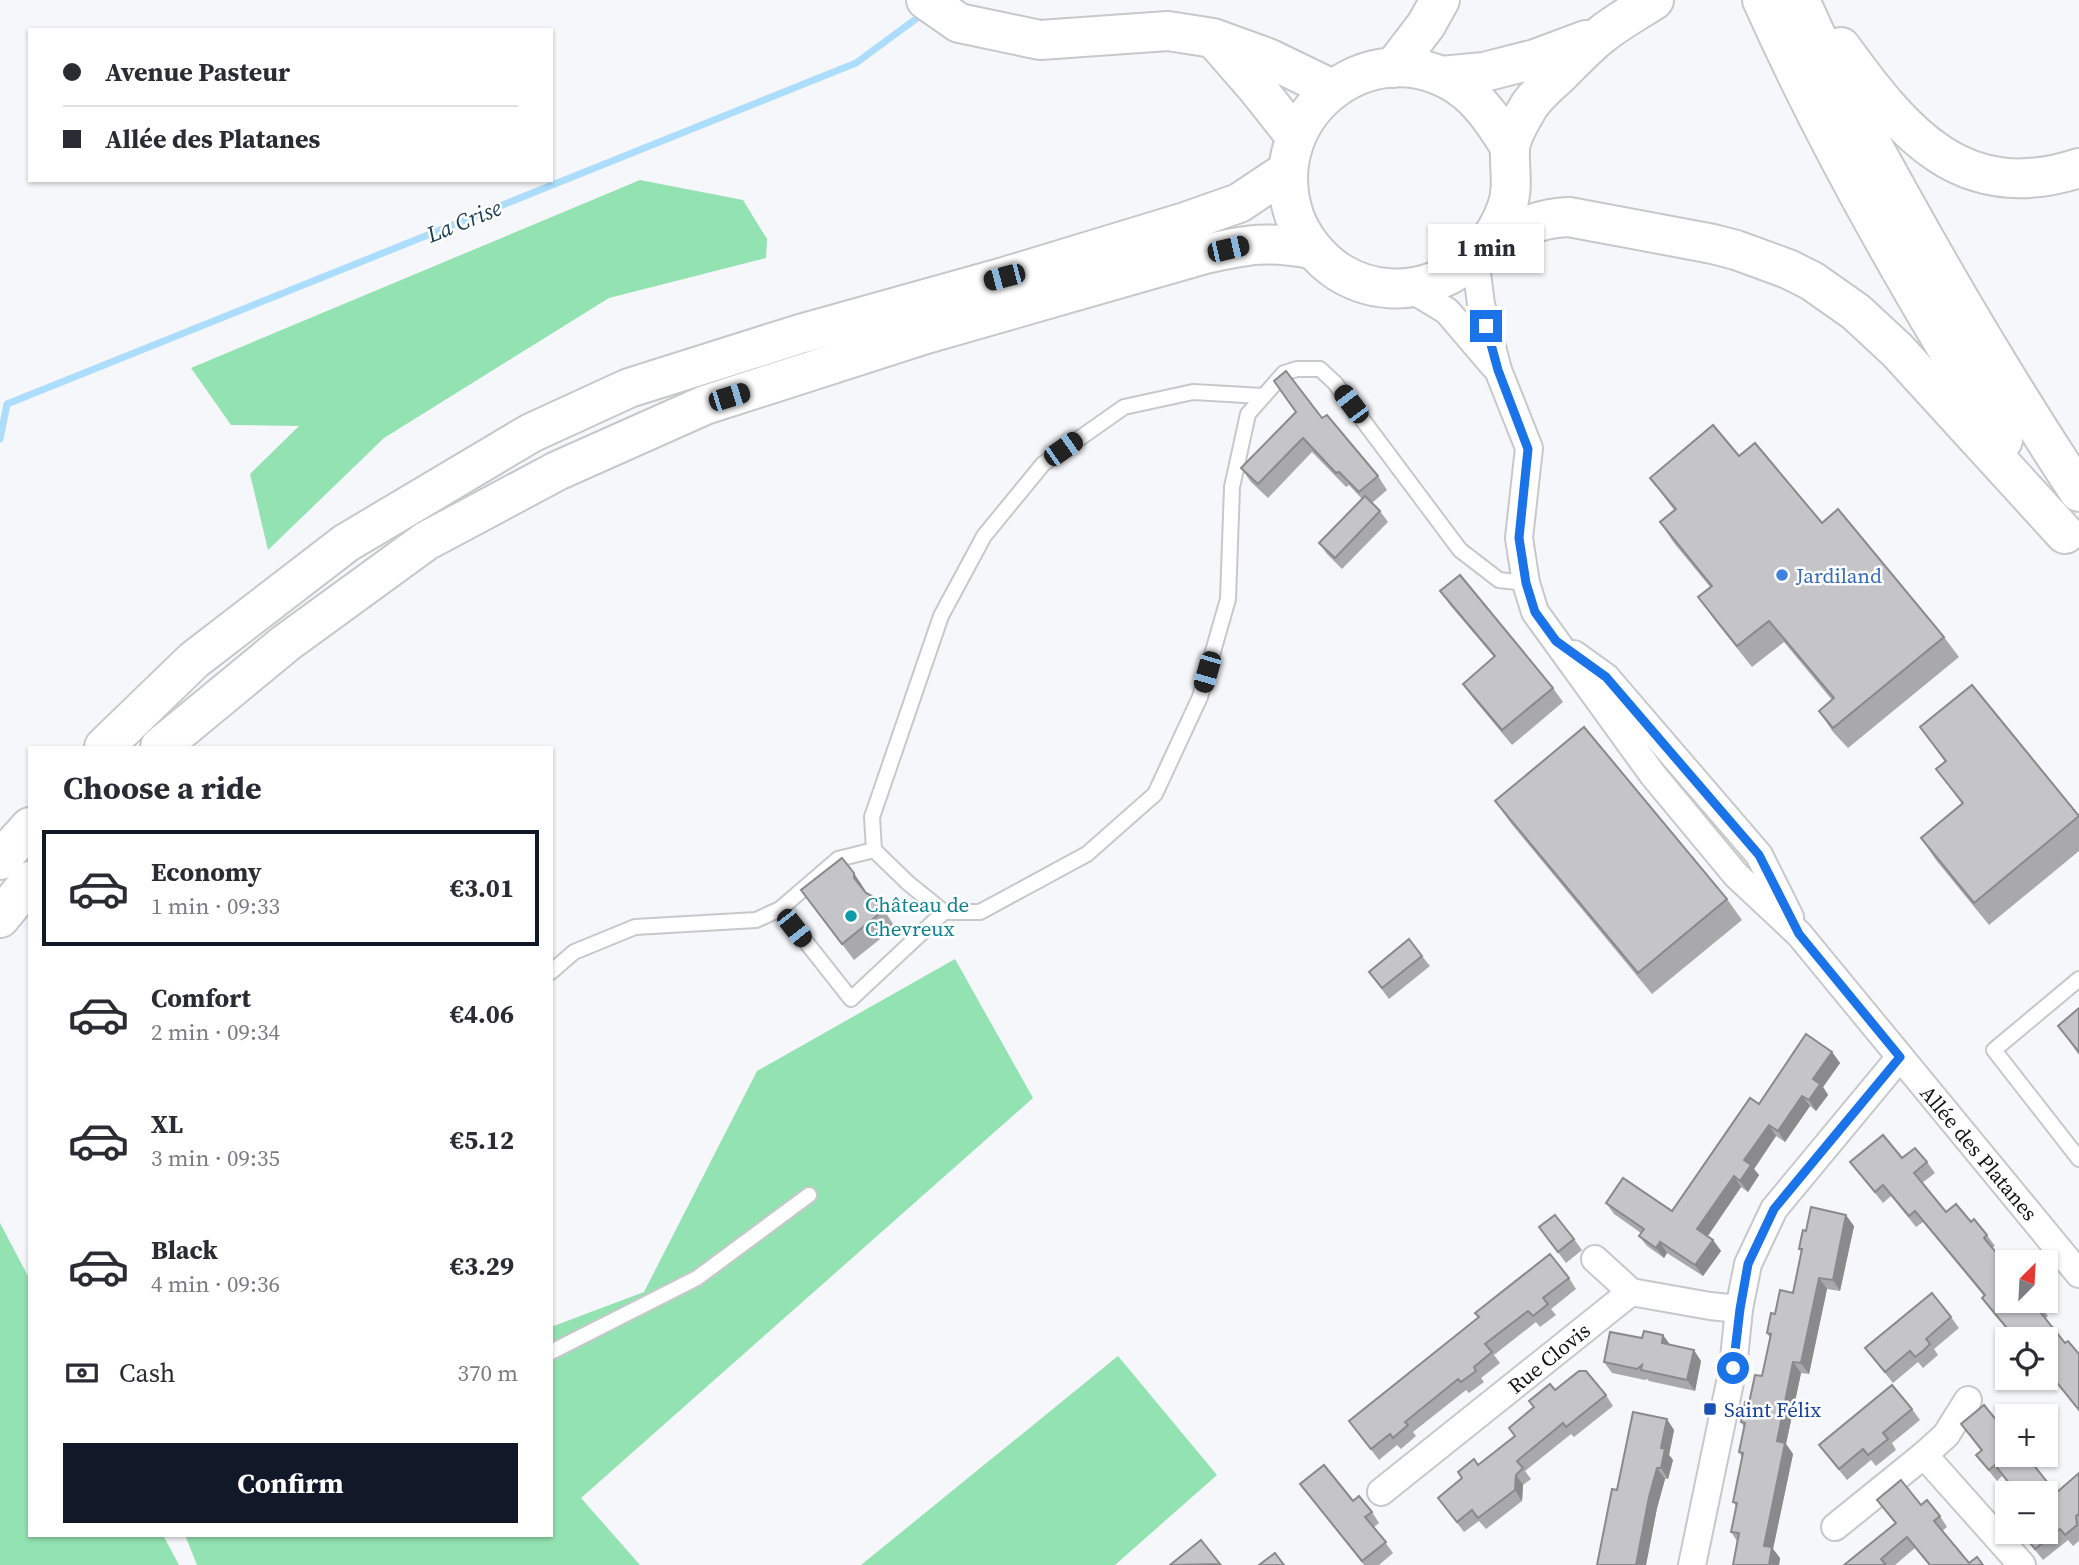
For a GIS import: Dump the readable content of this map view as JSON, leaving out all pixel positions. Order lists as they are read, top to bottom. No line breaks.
{"streets":{"street":["Allée des Platanes","Rue Clovis"]},"water":["La Crise"],"places":{"other":["Jardiland","Château de Chevreux"],"transit":["Saint Félix"]},"north":"top right","page":{"banner":["Avenue Pasteur","Allée des Platanes"],"bubble":"1 min","heading":"Choose a ride","list":[{"name":"Economy","note":"1 min · 09:33","value":"€3.01"},{"name":"Comfort","note":"2 min · 09:34","value":"€4.06"},{"name":"XL","note":"3 min · 09:35","value":"€5.12"},{"name":"Black","note":"4 min · 09:36","value":"€3.29"}],"map_buttons":["+","−"],"pay":["Cash","370 m"],"buttons":"Confirm"}}
